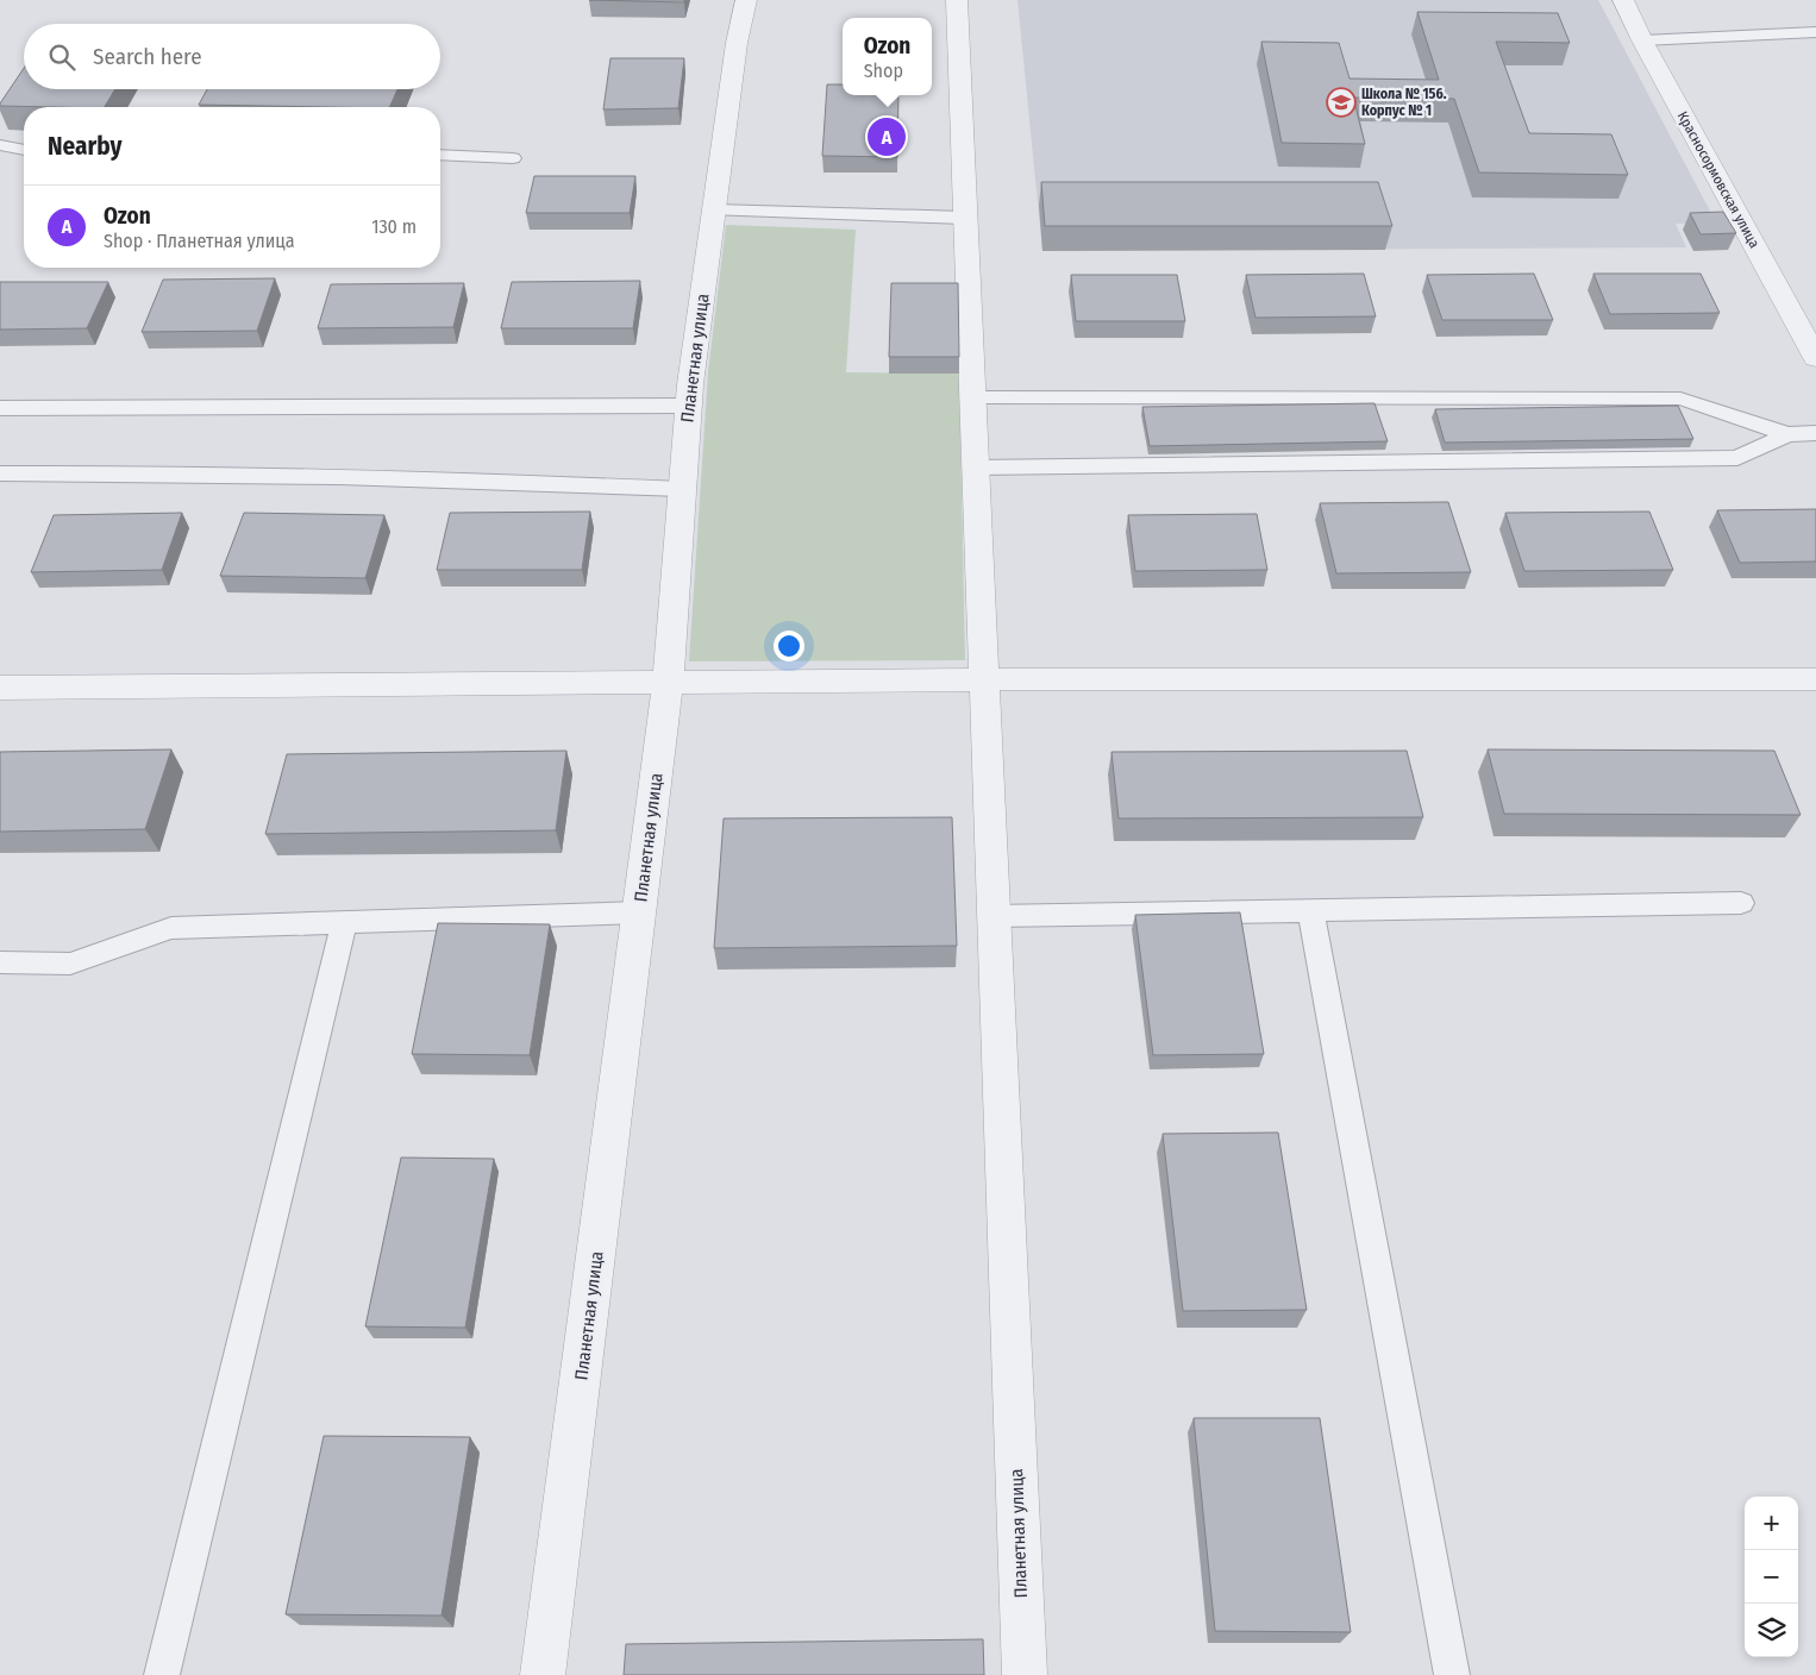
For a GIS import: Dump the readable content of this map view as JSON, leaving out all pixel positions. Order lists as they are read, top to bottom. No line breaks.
{"streets":{"street":["Красносормовская улица","Планетная улица"]},"places":{"school or university":["Школа № 156. Корпус № 1"]},"page":{"popup":["Ozon","Shop"],"search":"Search here","heading":"Nearby","pins":"A","list":[{"mark":"A","name":"Ozon","note":"Shop · Планетная улица","value":"130 m"}],"map_buttons":["+","−"]}}
